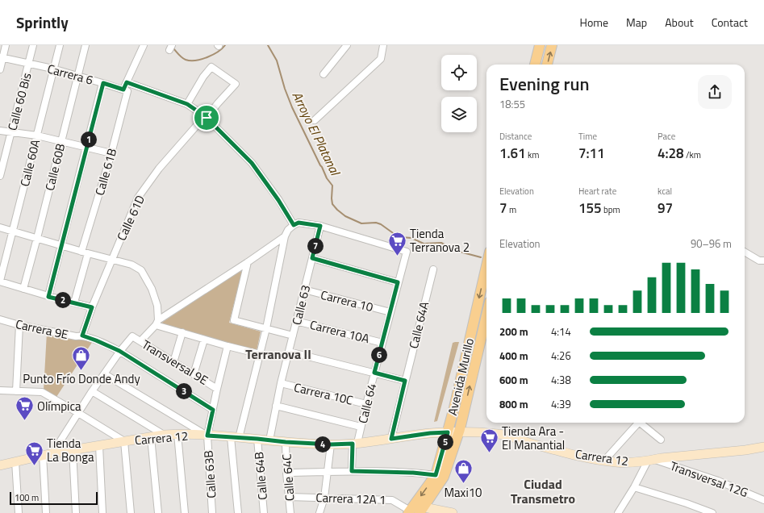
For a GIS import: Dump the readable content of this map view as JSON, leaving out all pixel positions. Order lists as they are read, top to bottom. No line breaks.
{"streets":{"main road":["Avenida Murillo","Carrera 12"],"street":["Carrera 6","Calle 60 Bis","Calle 60A","Calle 60B","Calle 61B","Calle 61D","Carrera 10","Calle 63","Calle 64A","Carrera 9E","Carrera 10A","Transversal 9E","Carrera 10C","Calle 64","Calle 63B","Calle 64B","Calle 64C","Transversal 12G","Carrera 12A 1"]},"crossings":[["Carrera 6","Calle 60 Bis"],["Carrera 6","Calle 60A"],["Carrera 6","Calle 60B"],["Carrera 6","Calle 61B"],["Calle 61D","Carrera 9E"],["Carrera 10","Calle 63"],["Carrera 10","Calle 64"],["Calle 63","Carrera 10A"],["Calle 63","Carrera 10C"],["Calle 63","Calle 64"],["Calle 63","Carrera 12"],["Calle 64A","Carrera 12"],["Carrera 9E","Transversal 9E"],["Carrera 10A","Calle 64"],["Avenida Murillo","Carrera 12"],["Avenida Murillo","Carrera 12A 1"],["Carrera 10C","Calle 64"],["Calle 64","Carrera 12"],["Carrera 12","Calle 63B"],["Carrera 12","Calle 64B"],["Carrera 12","Calle 64C"],["Carrera 12","Transversal 12G"],["Calle 64C","Carrera 12A 1"]],"districts":["Terranova II","Ciudad Transmetro"],"water":["Arroyo El Platanal"],"places":{"supermarket":["Tienda Terranova 2","Olímpica","Tienda Ara - El Manantial","Tienda La Bonga"],"shop":["Punto Frío Donde Andy","Maxi10"]},"scale_bar":"100 m","page":{"header":"Sprintly","nav":["Home","Map","About","Contact"],"heading":["Evening run","18:55"],"stats":[["Distance","1.61 km"],["Time","7:11"],["Pace","4:28 /km"],["Elevation","7 m"],["Heart rate","155 bpm"],["kcal","97"]],"pins":["1","7","2","6","3","5","4"],"chart":["Elevation","90–96 m"],"list":[{"name":"200 m","note":"4:14"},{"name":"400 m","note":"4:26"},{"name":"600 m","note":"4:38"},{"name":"800 m","note":"4:39"}],"scale":"100 m"}}
